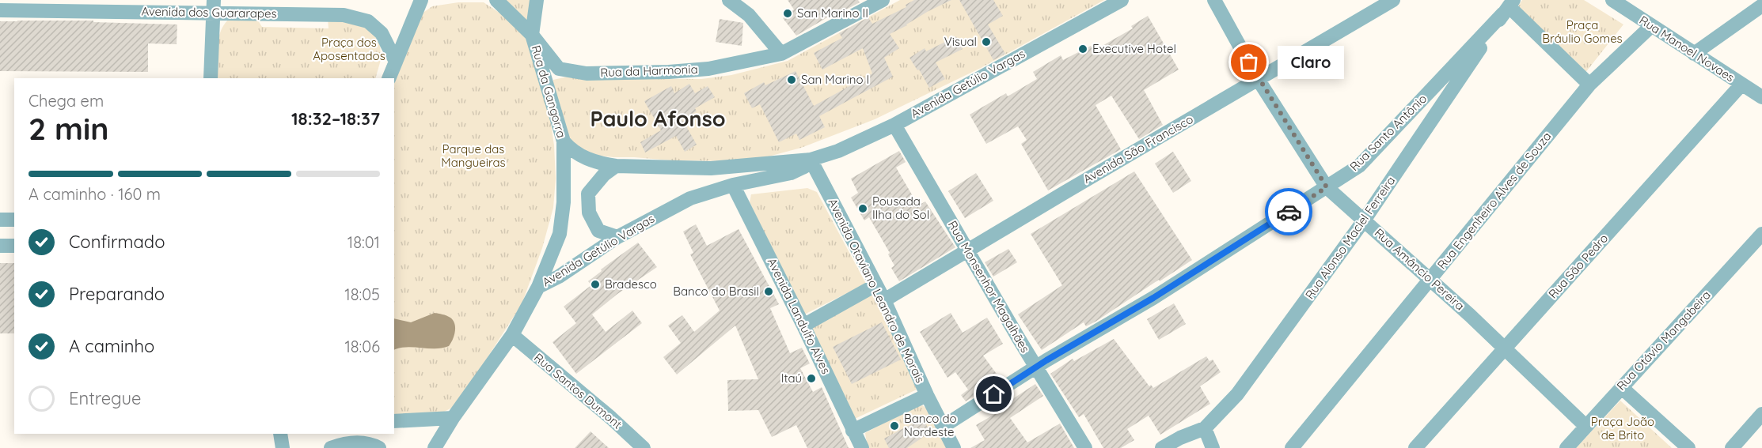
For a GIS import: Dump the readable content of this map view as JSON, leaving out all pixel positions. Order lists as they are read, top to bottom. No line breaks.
{"streets":{"street":["Avenida dos Guararapes","Rua Manoel Novaes","Rua da Harmonia","Avenida Getúlio Vargas","Rua da Gangorra","Rua Santo Antônio","Avenida São Francisco","Rua Engenheiro Alves de Souza","Rua Alonso Maciel Ferreira","Rua São Pedro","Rua Amâncio Pereira","Rua Monsenhor Magalhães","Avenida Otaviano Leandro de Morais","Avenida Landulfo Alves","Rua Otávio Mangabeira","Rua Santos Dumont"]},"crossings":[["Rua Manoel Novaes","Rua Engenheiro Alves de Souza"],["Rua Manoel Novaes","Rua São Pedro"],["Rua da Harmonia","Rua da Gangorra"],["Avenida Getúlio Vargas","Rua da Gangorra"],["Avenida Getúlio Vargas","Rua Monsenhor Magalhães"],["Avenida Getúlio Vargas","Avenida Otaviano Leandro de Morais"],["Avenida Getúlio Vargas","Avenida Landulfo Alves"],["Avenida Getúlio Vargas","Rua Santos Dumont"],["Rua Santo Antônio","Rua Alonso Maciel Ferreira"],["Rua Santo Antônio","Rua Amâncio Pereira"],["Rua Santo Antônio","Rua Monsenhor Magalhães"],["Rua Santo Antônio","Avenida Otaviano Leandro de Morais"],["Avenida São Francisco","Rua Amâncio Pereira"],["Avenida São Francisco","Rua Monsenhor Magalhães"],["Avenida São Francisco","Avenida Otaviano Leandro de Morais"],["Rua Engenheiro Alves de Souza","Rua Amâncio Pereira"],["Rua Alonso Maciel Ferreira","Rua Amâncio Pereira"],["Rua São Pedro","Rua Amâncio Pereira"],["Rua Amâncio Pereira","Rua Otávio Mangabeira"]],"districts":["Paulo Afonso"],"parks":["Praça Bráulio Gomes","Praça dos Aposentados","Parque das Mangueiras","Praça João de Brito"],"places":["San Marino II","Visual","Executive Hotel","Claro","San Marino I","Pousada Ilha do Sol","Bradesco","Banco do Brasil","Itaú","Banco do Nordeste"],"page":{"bubble":"Claro","heading":["2 min","Chega em","18:32–18:37"],"bar":"A caminho · 160 m","list":[["Confirmado","18:01"],["Preparando","18:05"],["A caminho","18:06"],"Entregue"]}}
